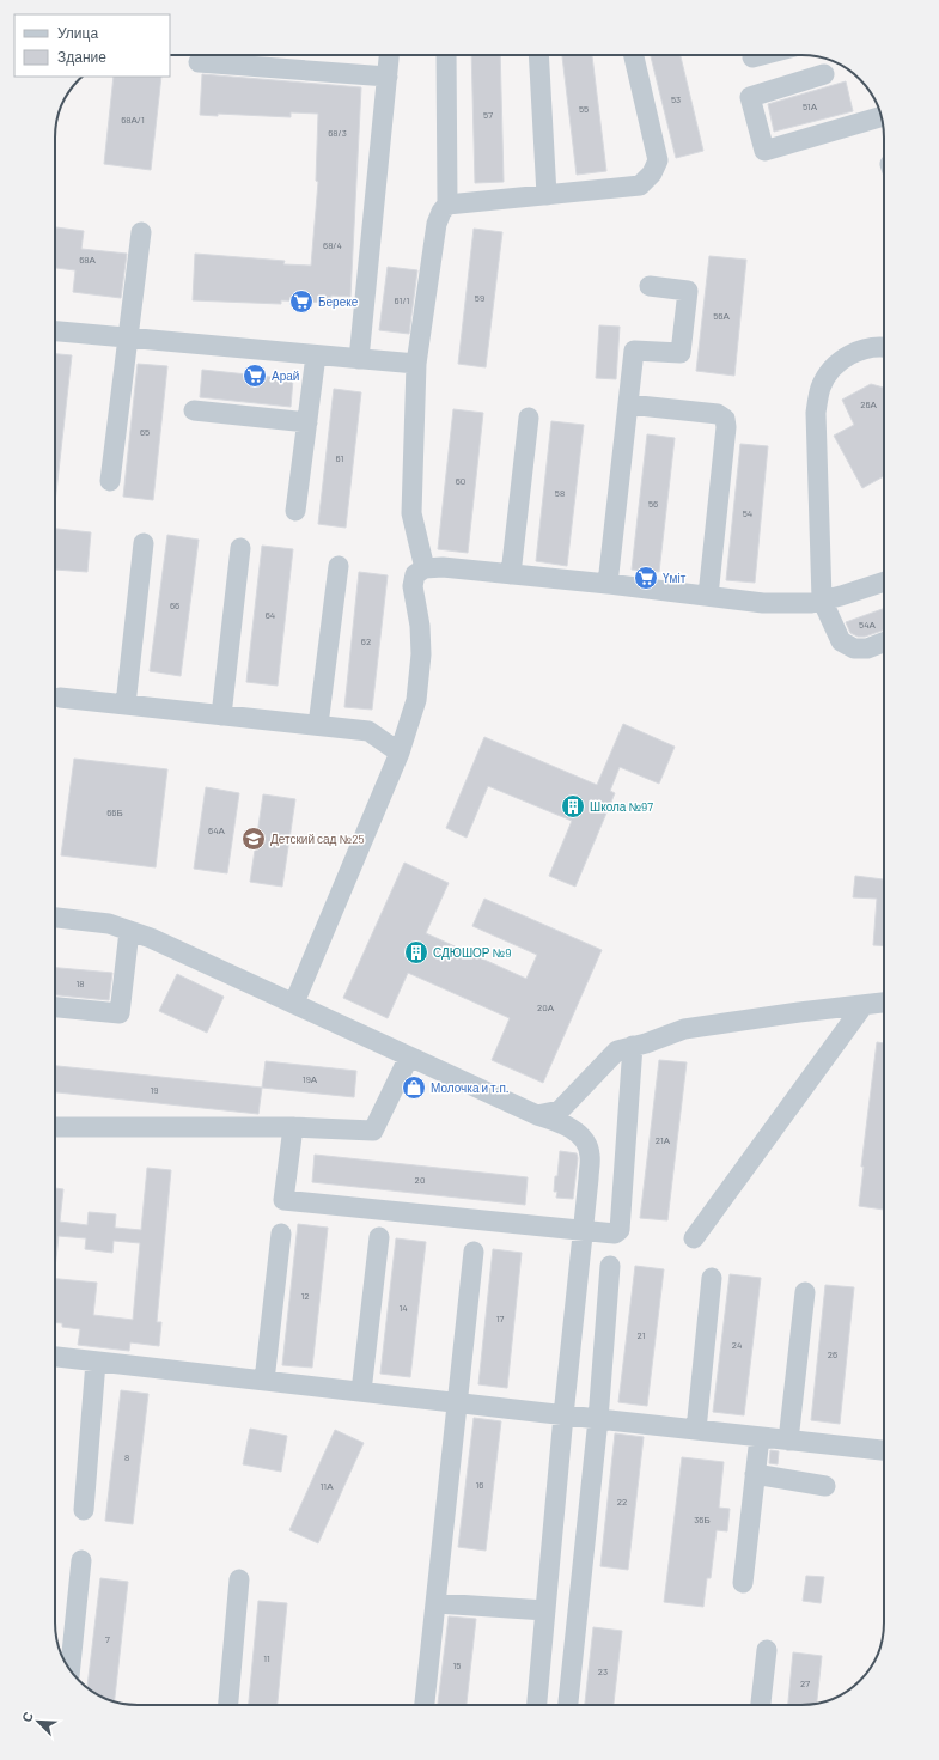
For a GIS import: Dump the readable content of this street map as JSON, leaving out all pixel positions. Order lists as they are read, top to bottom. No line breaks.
{"places":{"supermarket":["Береке","Арай","Үміт"],"building":["Школа №97","СДЮШОР №9"],"school or university":["Детский сад №25"],"shop":["Молочка и т.п."]},"house_numbers":["53","51А","55","57","68А/1","68/3","68/4","68А","59","61/1","56А","26А","65","61","60","58","56","54","66","64","54А","62","66Б","64А","18","20А","19А","19","21А","20","12","14","17","21","24","26","8","16","11А","22","36Б","7","11","15","23","27"],"legend":["Улица","Здание"],"north":"top left"}
